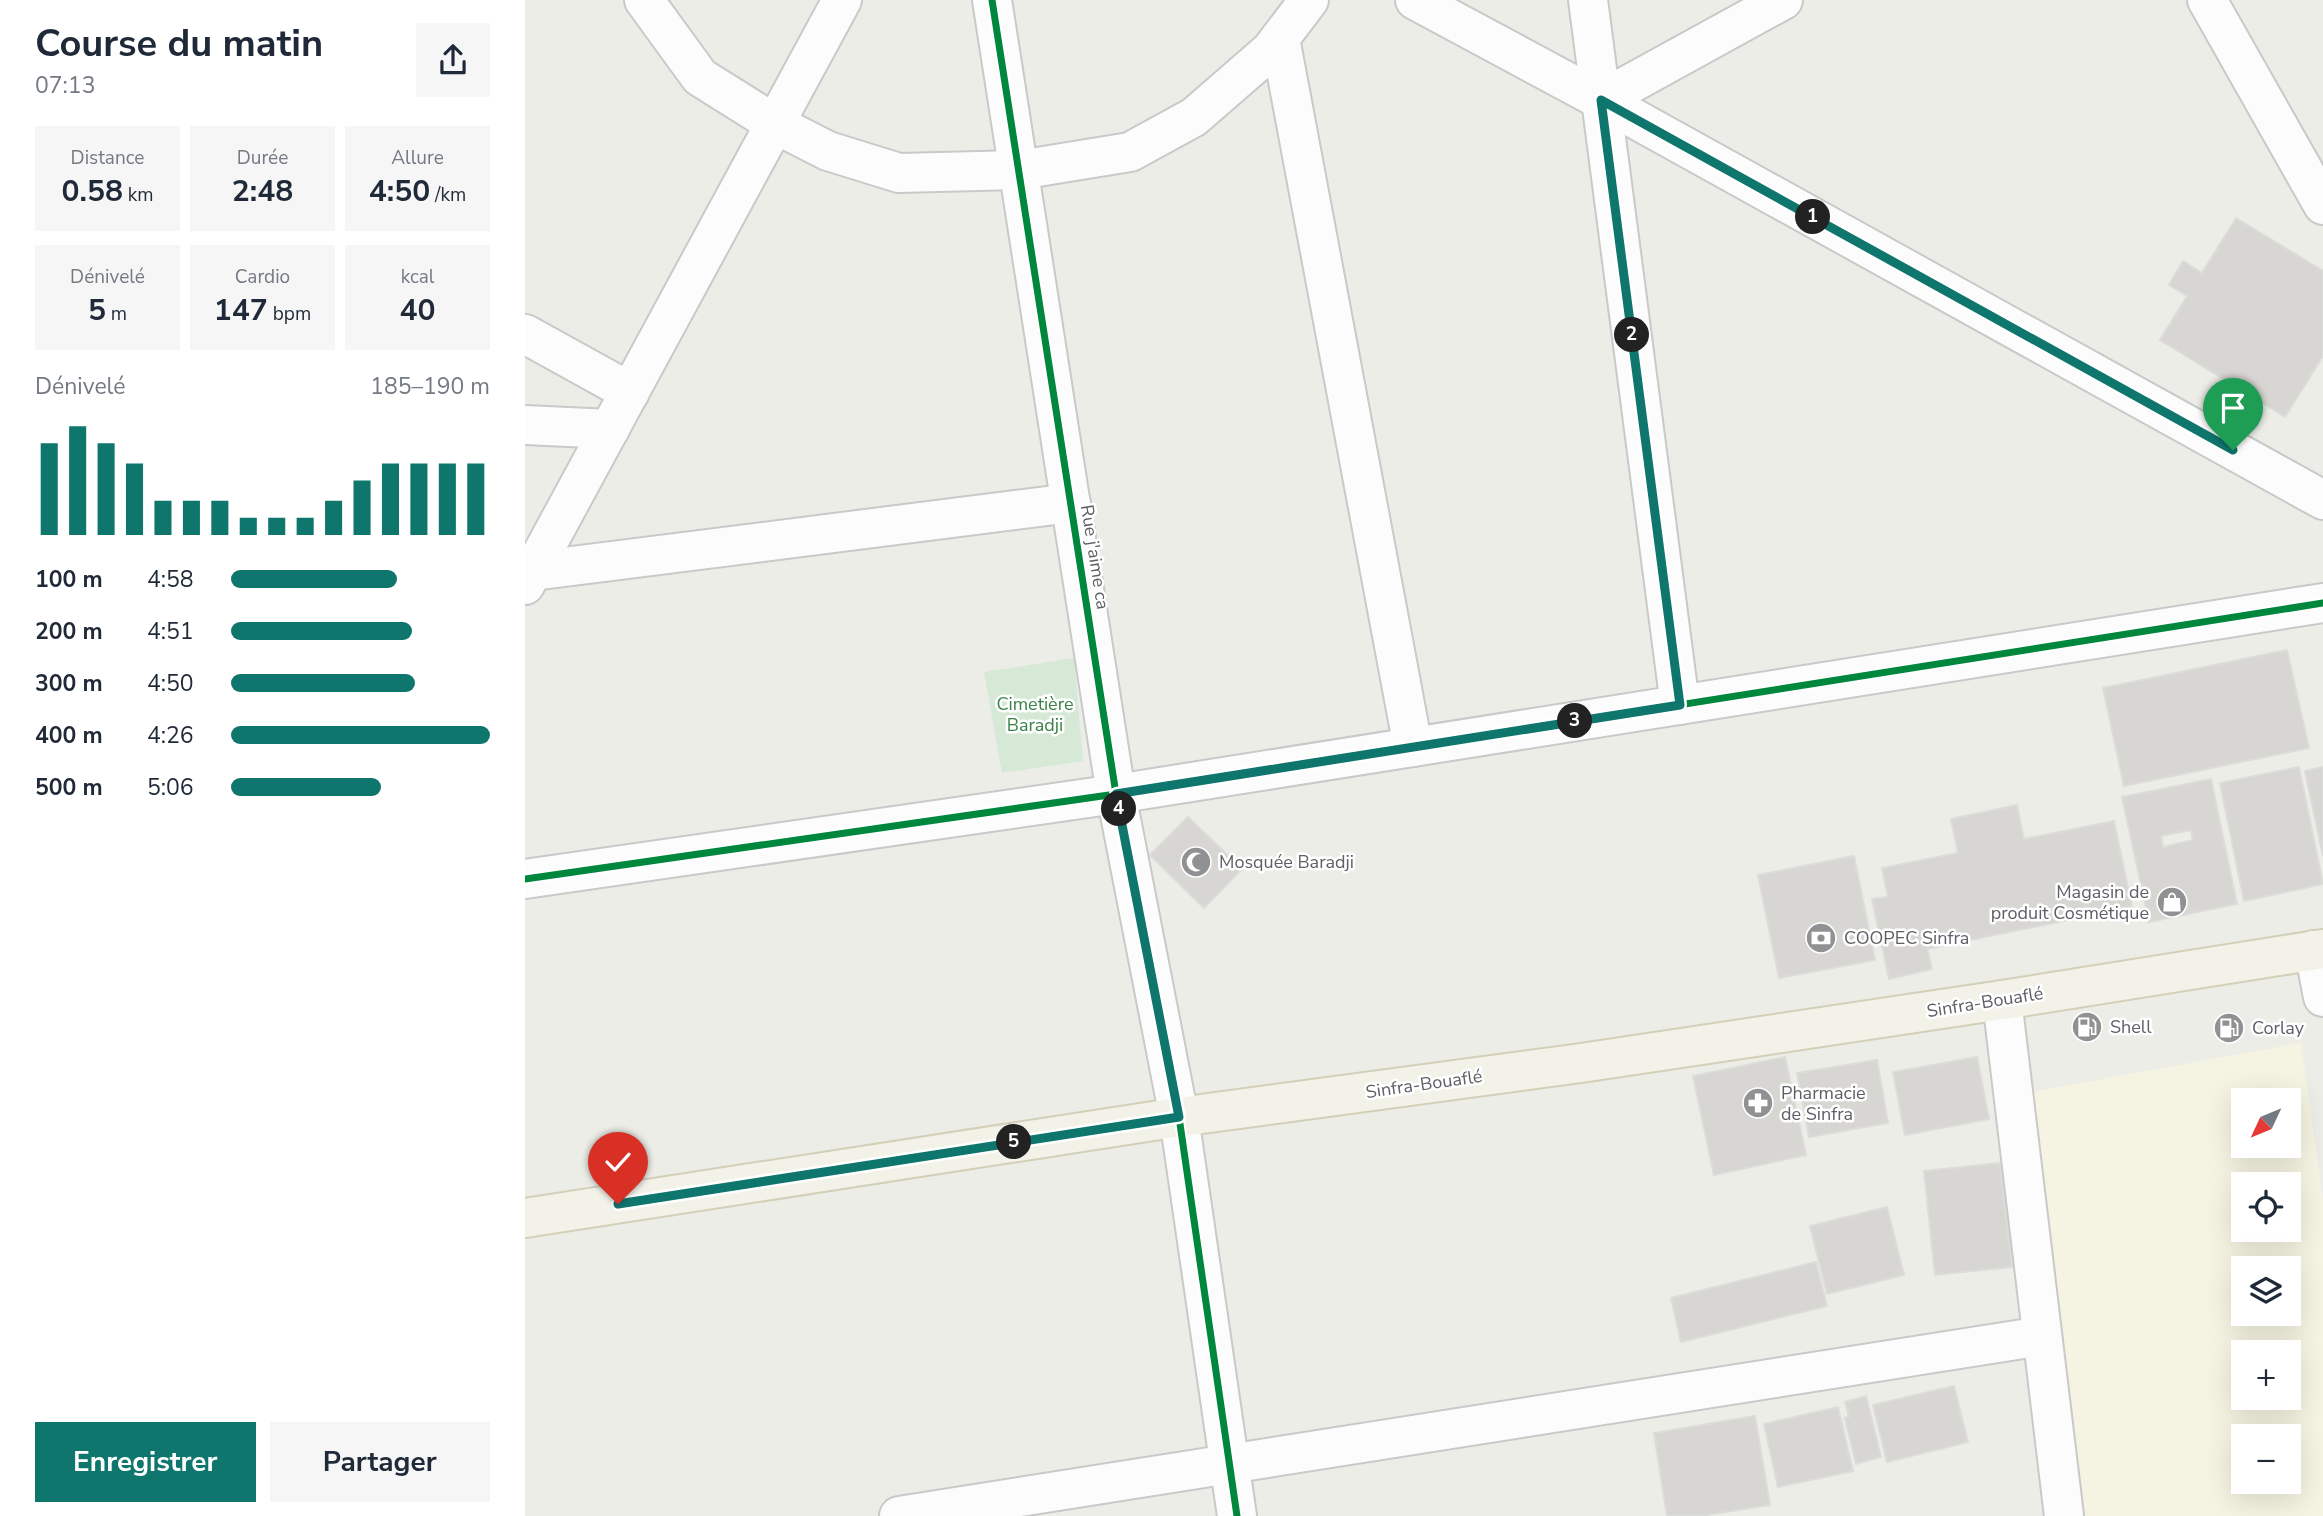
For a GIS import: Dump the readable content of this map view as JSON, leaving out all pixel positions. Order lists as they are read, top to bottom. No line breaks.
{"streets":{"main road":["Sinfra-Bouaflé"],"street":["Rue j'aime ca"]},"crossings":[["Rue j'aime ca","Sinfra-Bouaflé"]],"parks":["Cimetière Baradji"],"places":{"mosque":["Mosquée Baradji"],"shop":["Magasin de produit Cosmétique"],"bank":["COOPEC Sinfra"],"fuel station":["Shell","Corlay"],"pharmacy":["Pharmacie de Sinfra"]},"north":"bottom left","page":{"heading":["Course du matin","07:13"],"stats":[["Distance","0.58 km"],["Durée","2:48"],["Allure","4:50 /km"],["Dénivelé","5 m"],["Cardio","147 bpm"],["kcal","40"]],"pins":["1","2","3","4","5"],"chart":["Dénivelé","185–190 m"],"list":[{"name":"100 m","note":"4:58"},{"name":"200 m","note":"4:51"},{"name":"300 m","note":"4:50"},{"name":"400 m","note":"4:26"},{"name":"500 m","note":"5:06"}],"map_buttons":["+","−"],"buttons":["Enregistrer","Partager"]}}
